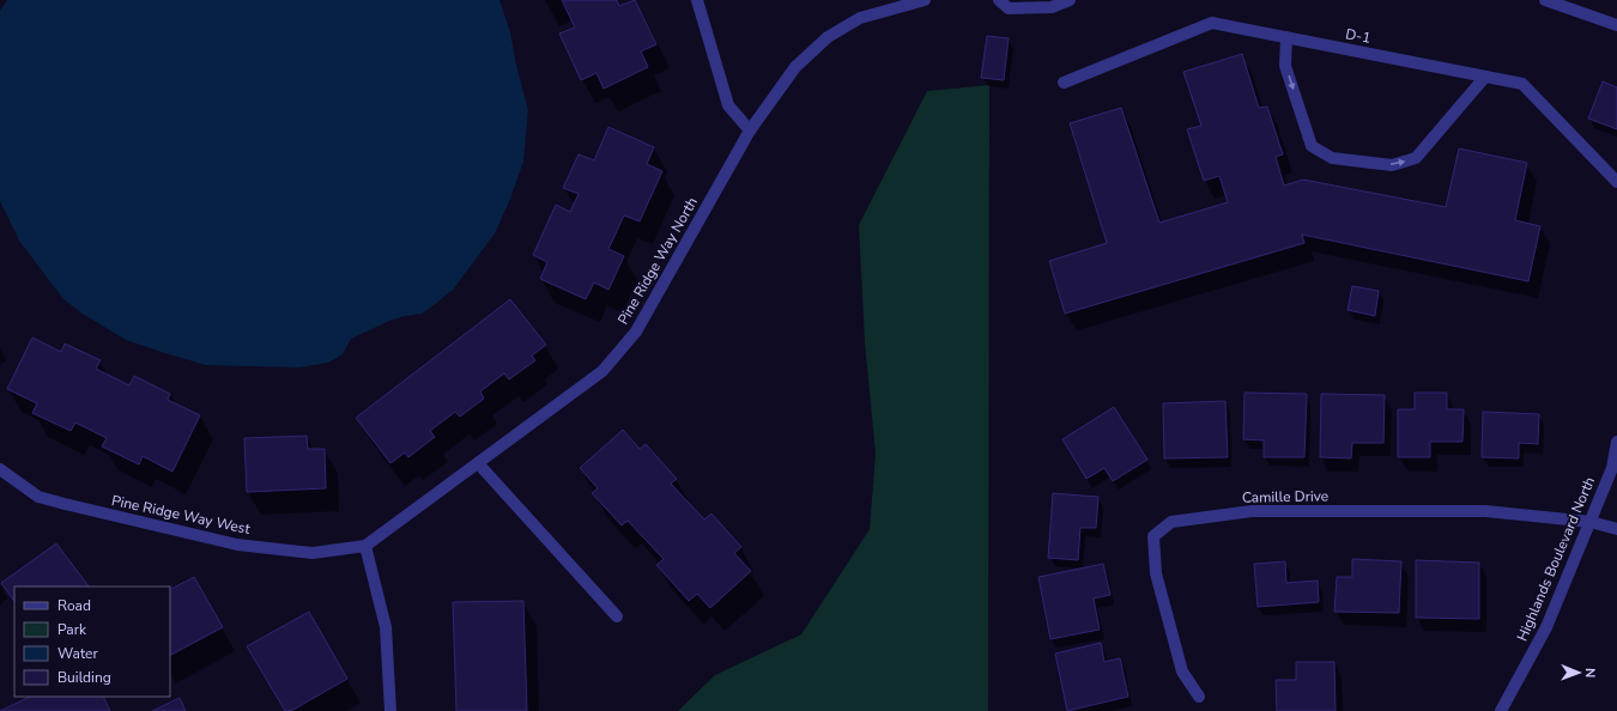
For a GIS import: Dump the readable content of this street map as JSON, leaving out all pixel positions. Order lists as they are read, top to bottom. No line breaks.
{"streets":{"street":["D-1","Pine Ridge Way North","Camille Drive","Pine Ridge Way West","Highlands Boulevard North"]},"crossings":[["Pine Ridge Way North","Pine Ridge Way West"],["Camille Drive","Highlands Boulevard North"]],"legend":["Road","Park","Water","Building"],"north":"right"}
